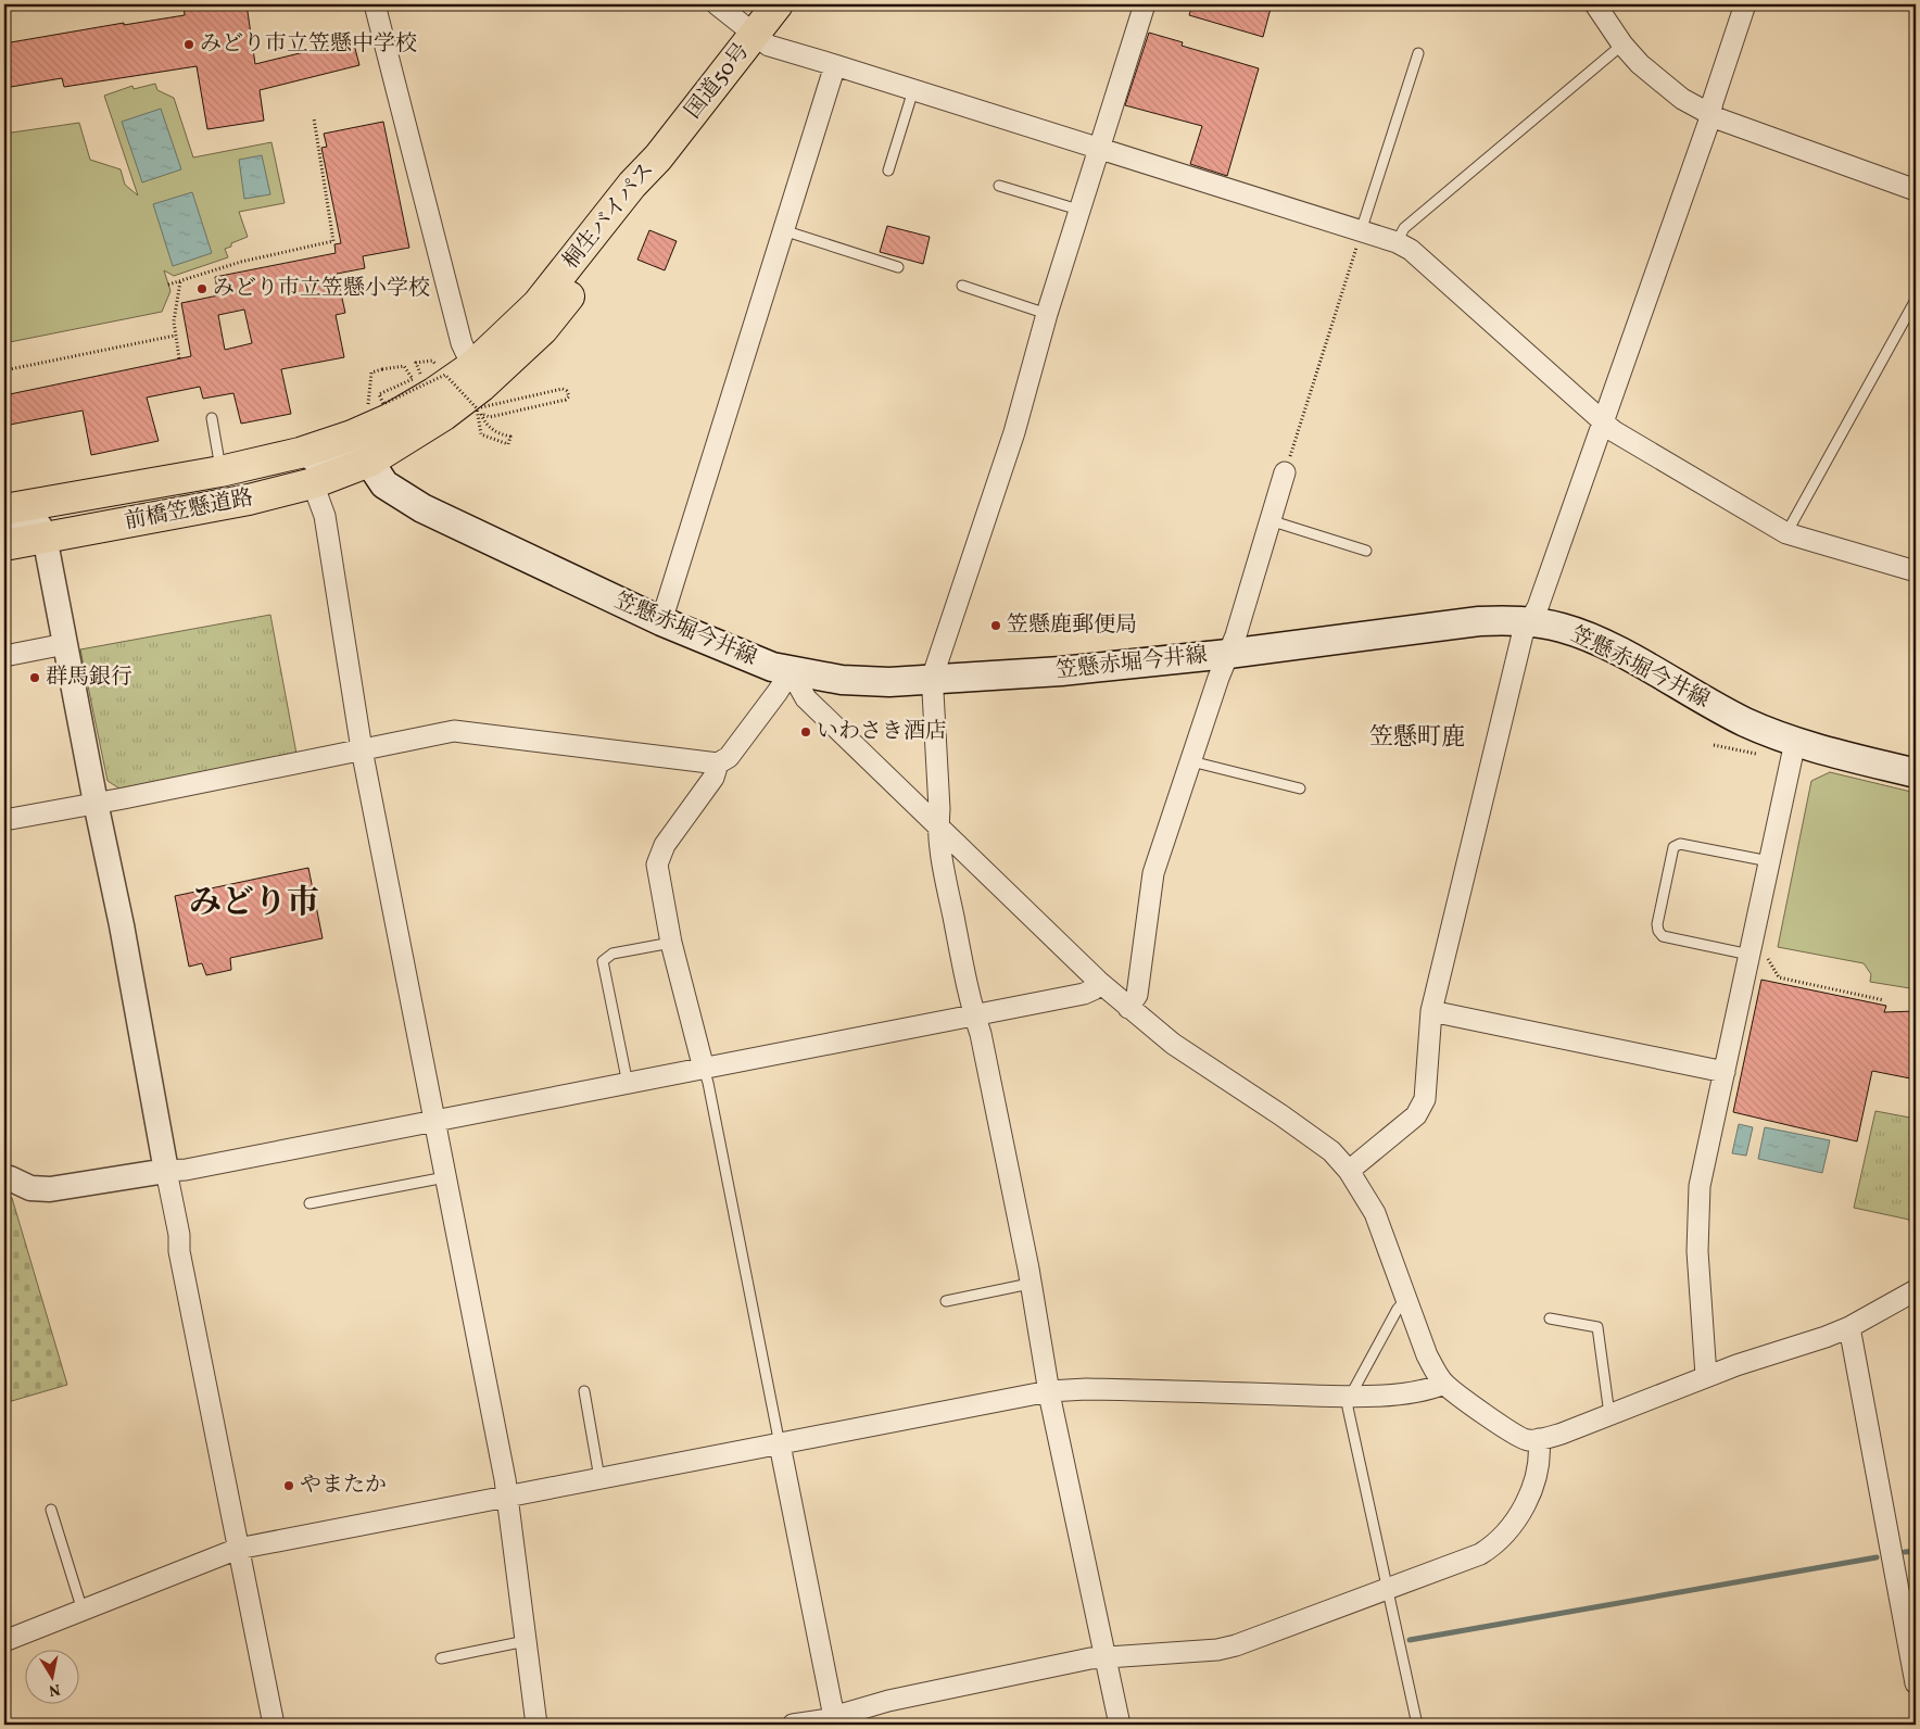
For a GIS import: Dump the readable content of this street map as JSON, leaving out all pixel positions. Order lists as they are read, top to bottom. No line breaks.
{"streets":{"highway":["国道50号","桐生バイパス","前橋笠懸道路"],"main road":["笠懸赤堀今井線"]},"crossings":[["国道50号","桐生バイパス"],["桐生バイパス","前橋笠懸道路"],["桐生バイパス","笠懸赤堀今井線"],["前橋笠懸道路","笠懸赤堀今井線"]],"districts":["笠懸町鹿","みどり市"],"places":["みどり市立笠懸中学校","みどり市立笠懸小学校","笠懸鹿郵便局","群馬銀行","いわさき酒店","やまたか"],"north":"bottom"}
